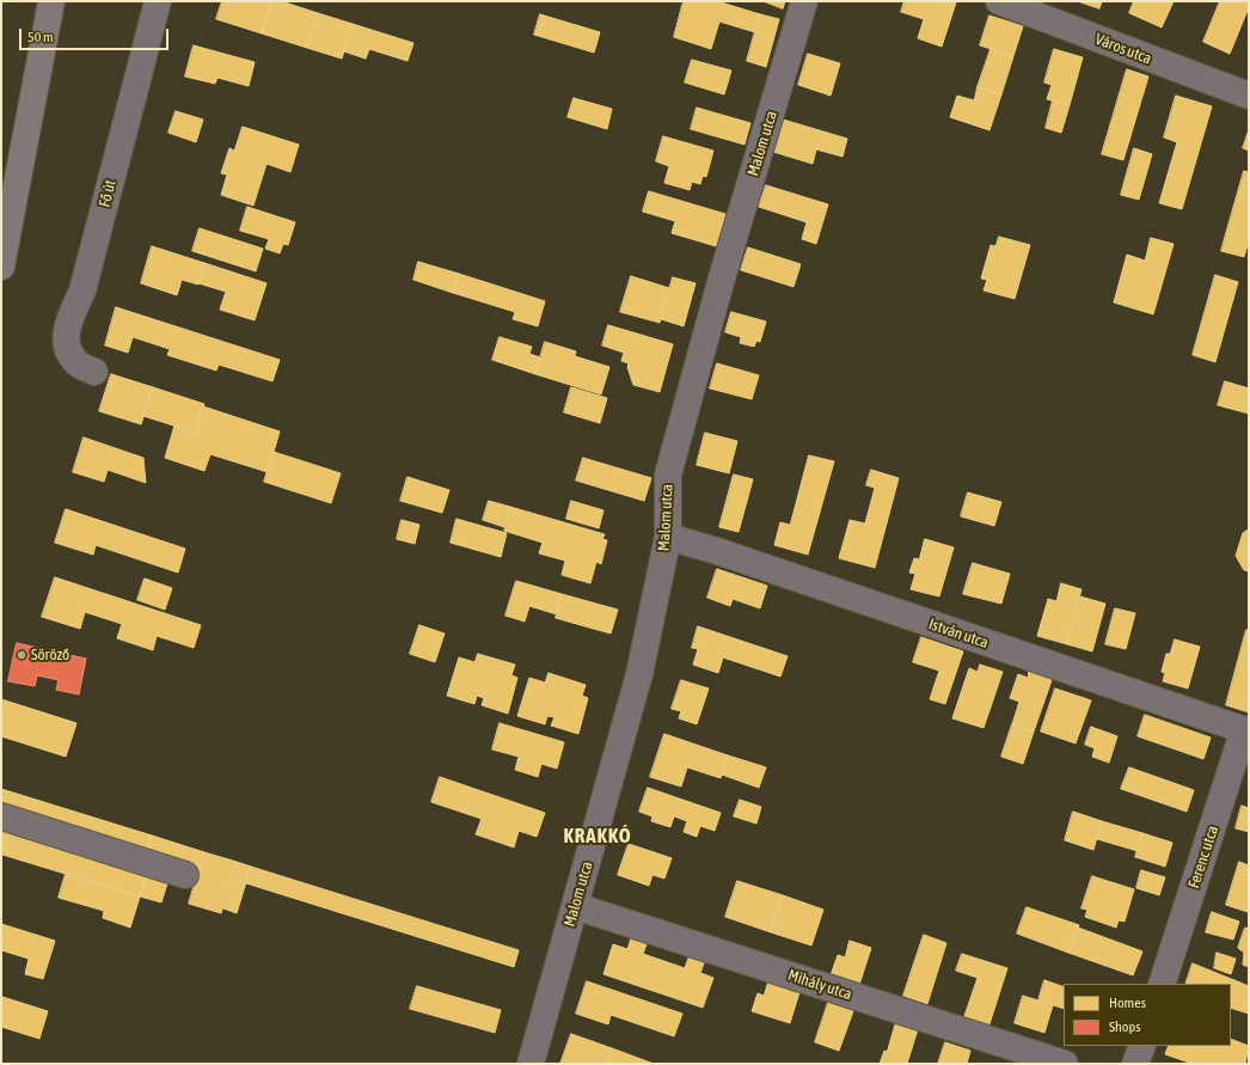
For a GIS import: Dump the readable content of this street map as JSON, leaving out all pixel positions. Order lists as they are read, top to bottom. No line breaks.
{"streets":{"street":["Város utca","Malom utca","Fő út","István utca","Ferenc utca","Mihály utca"]},"crossings":[["Malom utca","István utca"],["Malom utca","Mihály utca"],["István utca","Ferenc utca"]],"districts":["KRAKKÓ"],"places":["Söröző"],"legend":["Homes","Shops"],"scale_bar":"50 m"}
